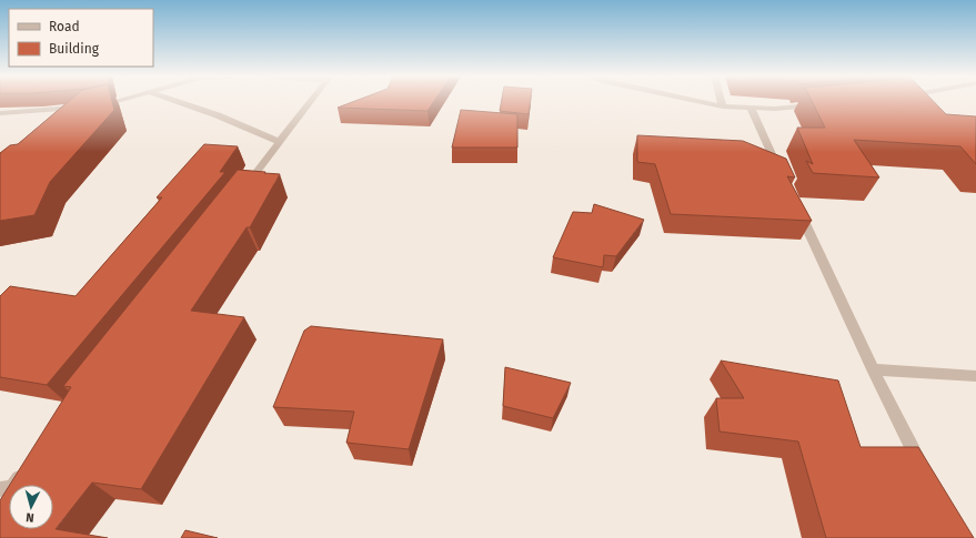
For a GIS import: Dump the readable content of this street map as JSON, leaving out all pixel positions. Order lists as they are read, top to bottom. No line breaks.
{"legend":["Road","Building"],"north":"bottom"}
